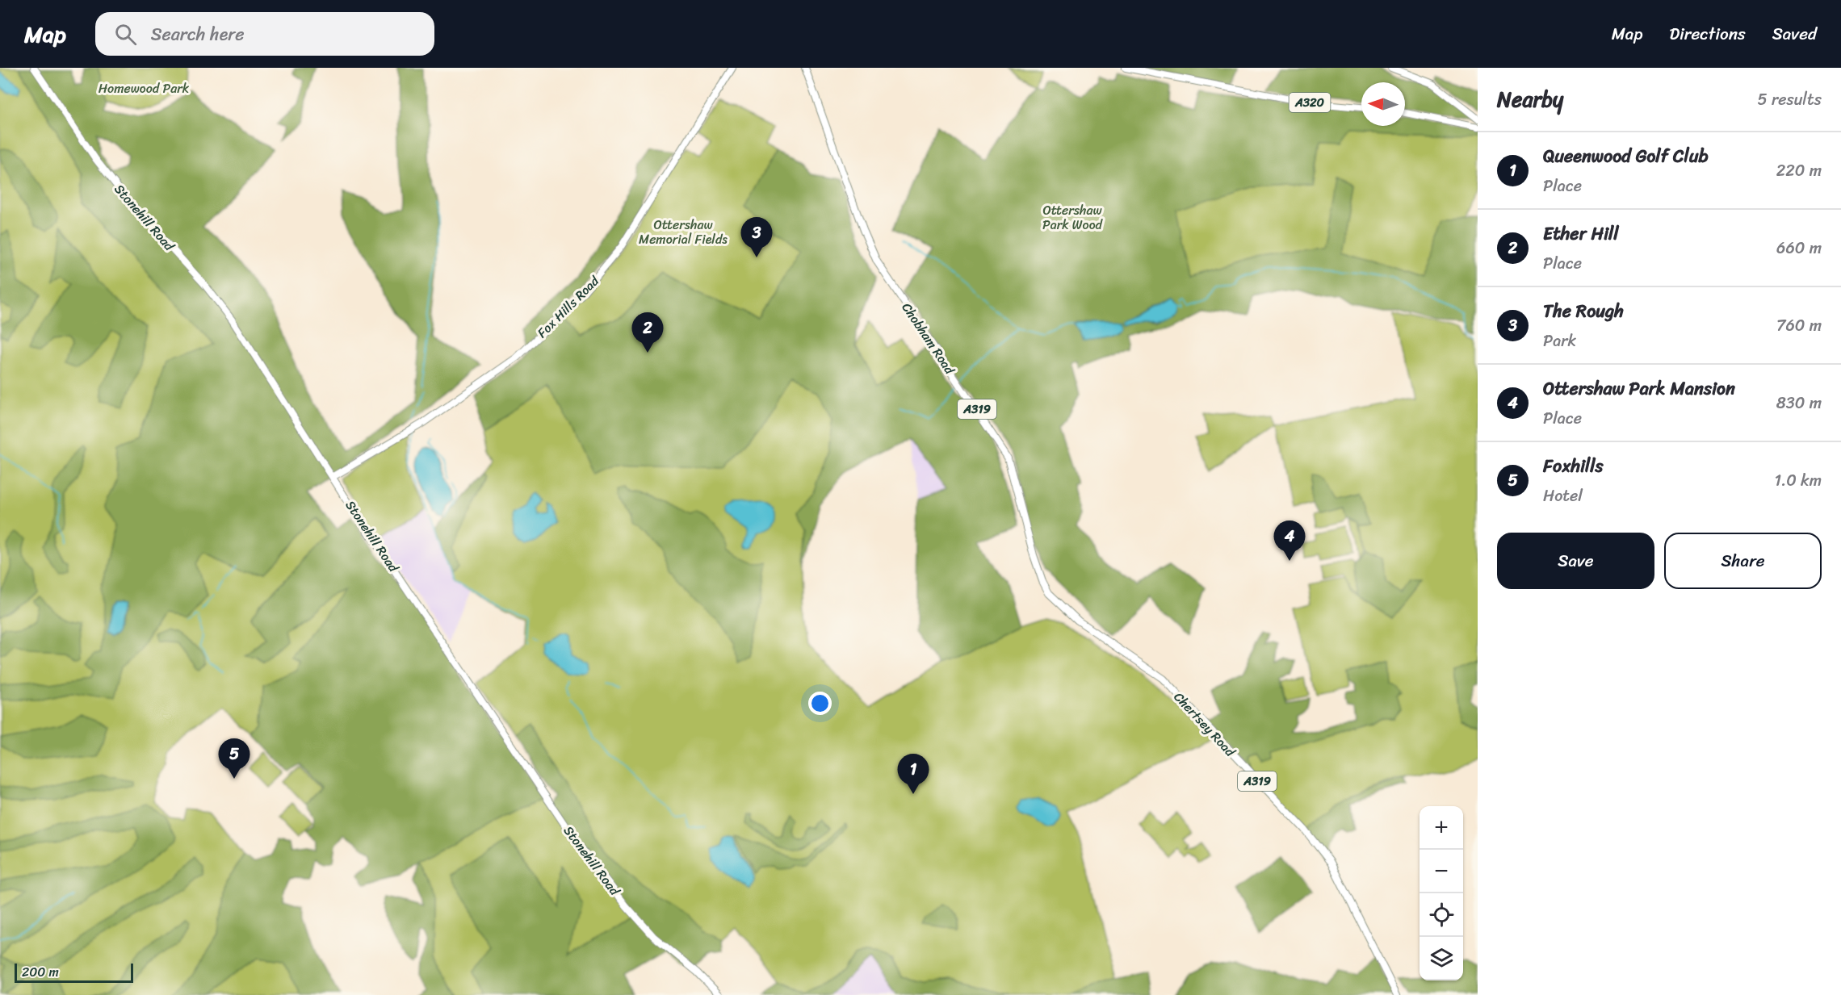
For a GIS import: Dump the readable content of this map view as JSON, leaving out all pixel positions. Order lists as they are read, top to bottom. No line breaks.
{"streets":{"main road":["A320","Chobham Road","A319","Chertsey Road"],"street":["Stonehill Road","Fox Hills Road"]},"crossings":[["Stonehill Road","Fox Hills Road"],["Chobham Road","Chertsey Road"]],"parks":["Homewood Park","Ottershaw Park Wood","Ottershaw Memorial Fields"],"scale_bar":"200 m","north":"left","page":{"header":"Map","search":"Search here","nav":["Map","Directions","Saved"],"heading":["Nearby","5 results"],"list":[{"mark":"1","name":"Queenwood Golf Club","note":"Place","value":"220 m"},{"mark":"2","name":"Ether Hill","note":"Place","value":"660 m"},{"mark":"3","name":"The Rough","note":"Park","value":"760 m"},{"mark":"4","name":"Ottershaw Park Mansion","note":"Place","value":"830 m"},{"mark":"5","name":"Foxhills","note":"Hotel","value":"1.0 km"}],"pins":["3","2","4","5","1"],"buttons":["Save","Share"],"map_buttons":["+","−"],"scale":"200 m"}}
